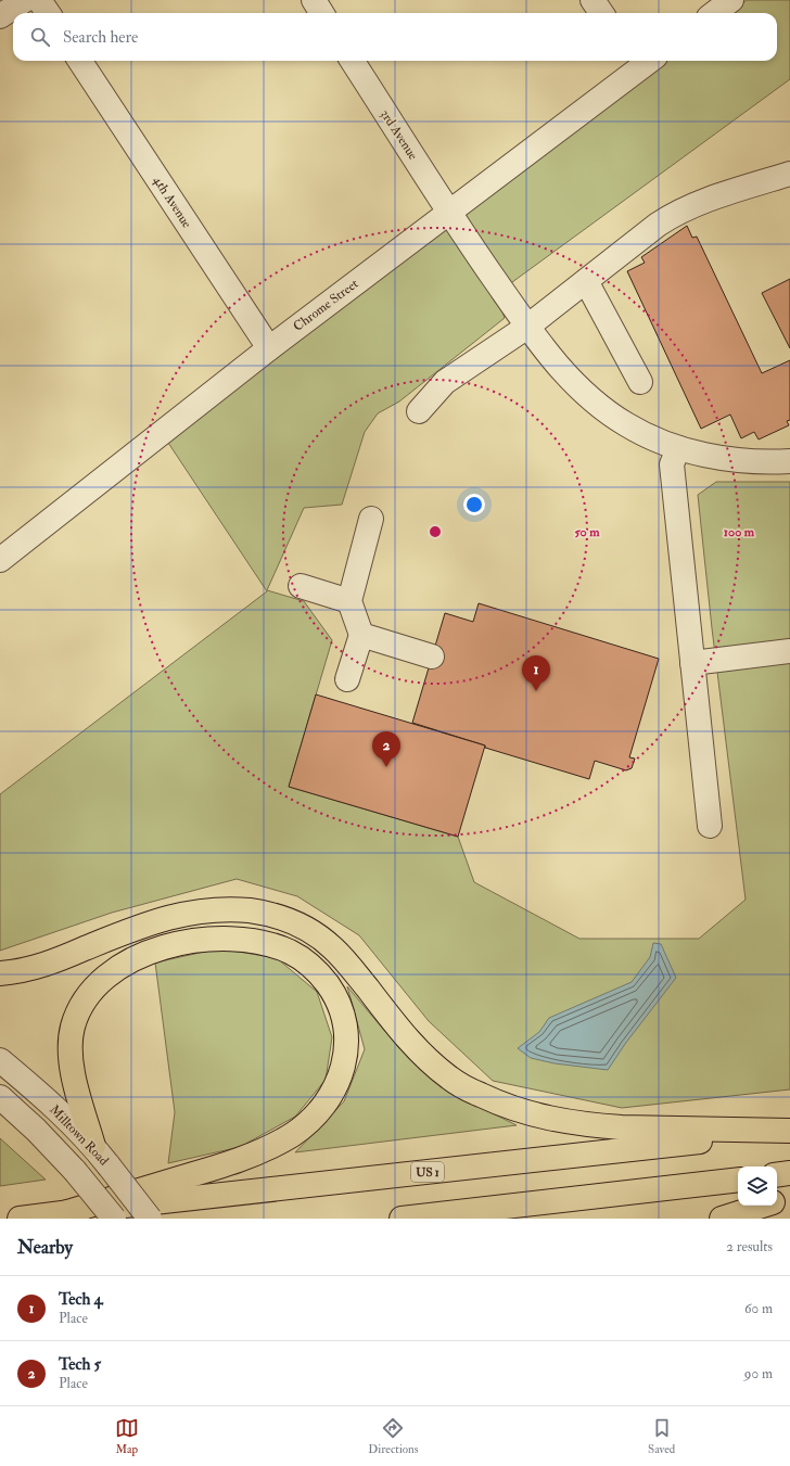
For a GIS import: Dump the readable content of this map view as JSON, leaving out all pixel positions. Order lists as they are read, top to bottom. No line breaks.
{"streets":{"highway":["US 1"],"street":["3rd Avenue","4th Avenue","Chrome Street","Milltown Road"]},"crossings":[["3rd Avenue","Chrome Street"],["4th Avenue","Chrome Street"]],"page":{"search":"Search here","pins":["1","2"],"heading":["Nearby","2 results"],"list":[{"mark":"1","name":"Tech 4","note":"Place","value":"60 m"},{"mark":"2","name":"Tech 5","note":"Place","value":"90 m"}],"nav":["Map","Directions","Saved"]},"rings":["50 m","100 m"]}
